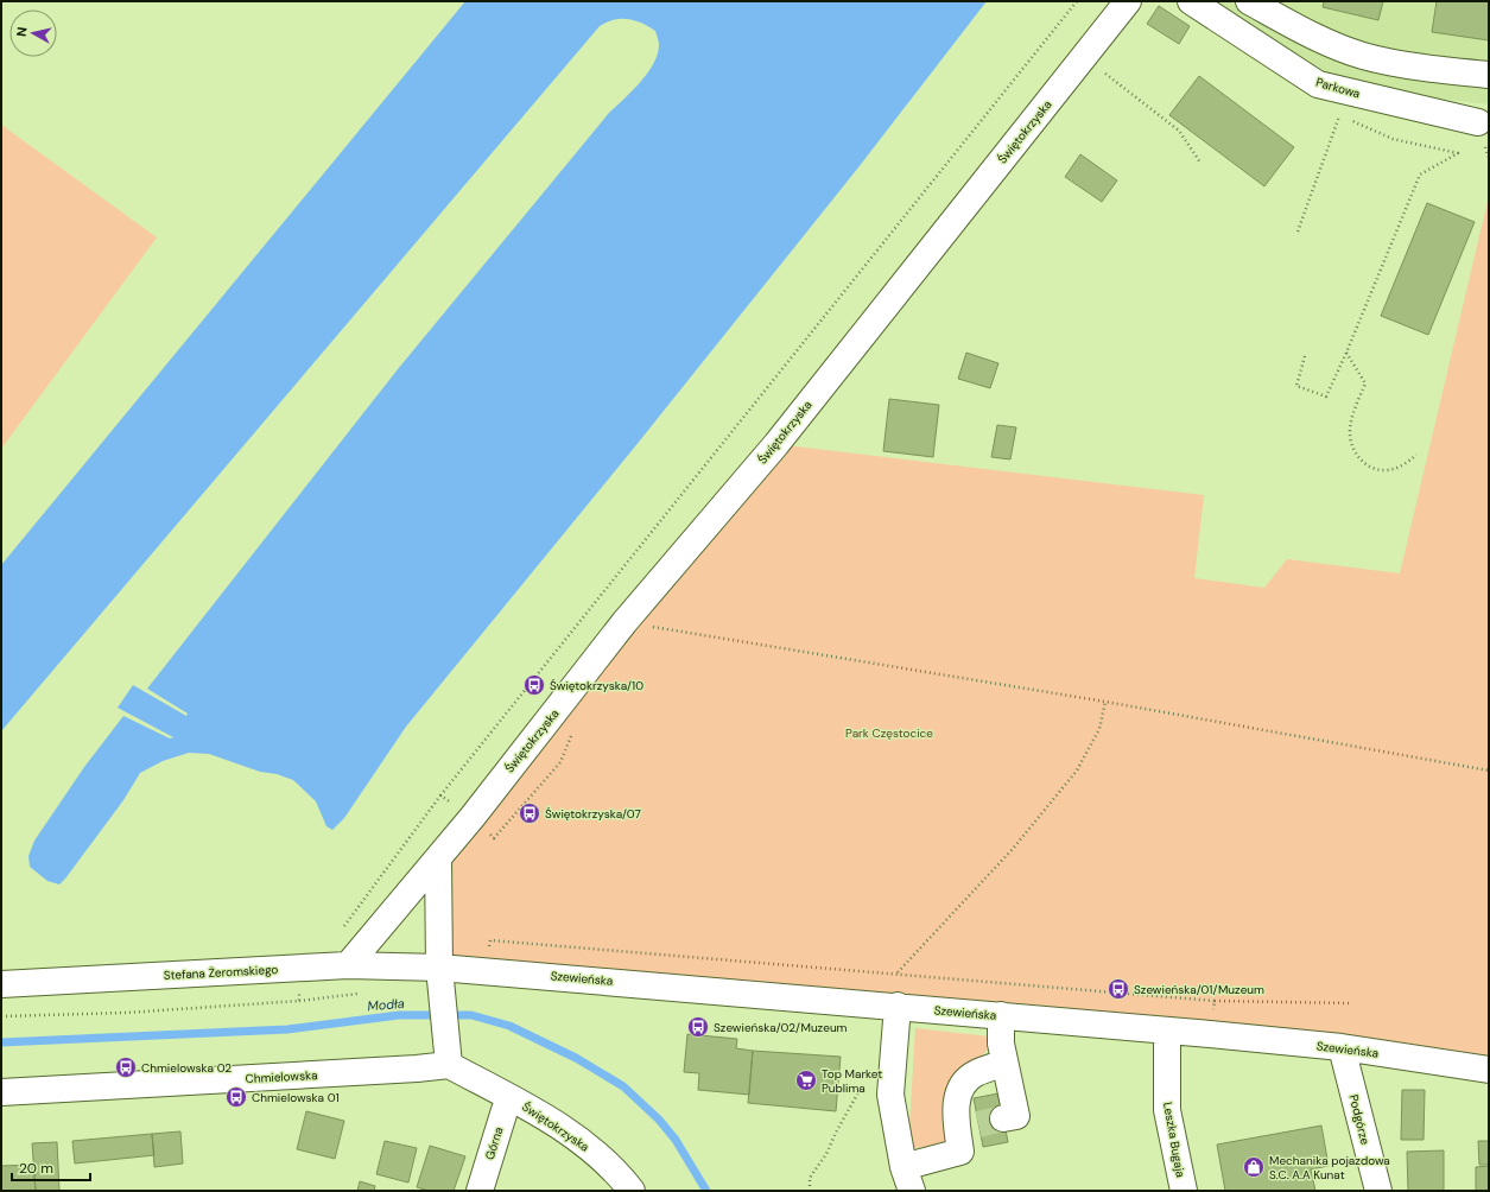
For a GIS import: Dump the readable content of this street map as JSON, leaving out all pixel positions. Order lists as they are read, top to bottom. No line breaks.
{"streets":{"street":["Parkowa","Świętokrzyska","Stefana Żeromskiego","Szewieńska","Chmielowska","Podgórze","Leszka Bugaja","Górna"]},"crossings":[["Świętokrzyska","Stefana Żeromskiego"],["Świętokrzyska","Chmielowska"],["Świętokrzyska","Górna"],["Stefana Żeromskiego","Szewieńska"],["Szewieńska","Podgórze"],["Szewieńska","Leszka Bugaja"]],"water":["Modła"],"parks":["Park Częstocice"],"places":{"bus stop":["Świętokrzyska/10","Świętokrzyska/07","Szewieńska/01/Muzeum","Szewieńska/02/Muzeum","Chmielowska 02","Chmielowska 01"],"supermarket":["Top Market Publima"],"shop":["Mechanika pojazdowa S.C. A.A Kunat"]},"scale_bar":"20 m","north":"left"}
